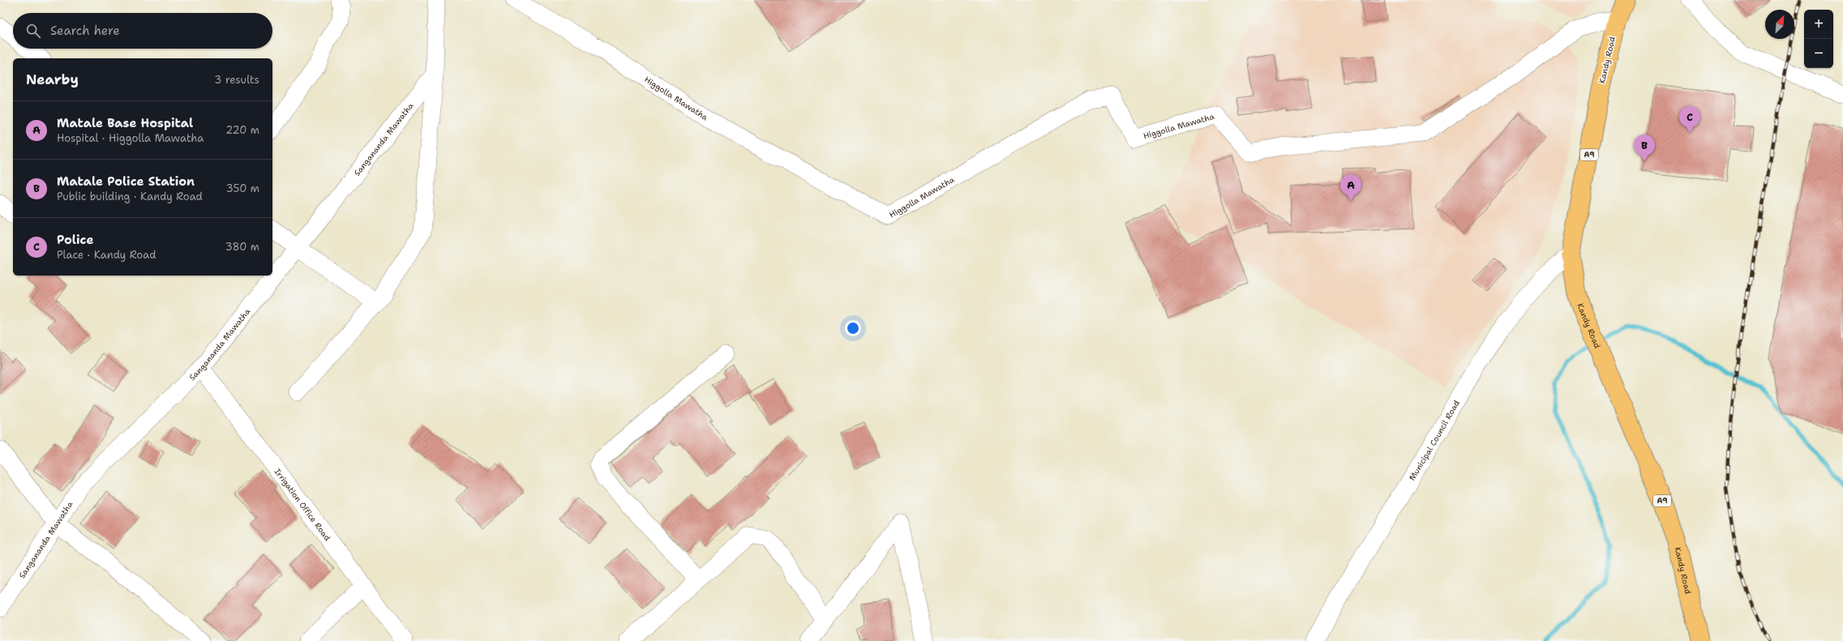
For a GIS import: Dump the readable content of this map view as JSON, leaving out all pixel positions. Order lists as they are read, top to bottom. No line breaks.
{"streets":{"highway":["Kandy Road","A9"],"street":["Higgolla Mawatha","Sangananda Mawatha","Municipal Council Road","Irrigation Office Road"]},"crossings":[["Kandy Road","Higgolla Mawatha"],["Kandy Road","Municipal Council Road"],["Sangananda Mawatha","Irrigation Office Road"]],"north":"top right","page":{"map_buttons":["+","−"],"search":"Search here","heading":["Nearby","3 results"],"list":[{"mark":"A","name":"Matale Base Hospital","note":"Hospital · Higgolla Mawatha","value":"220 m"},{"mark":"B","name":"Matale Police Station","note":"Public building · Kandy Road","value":"350 m"},{"mark":"C","name":"Police","note":"Place · Kandy Road","value":"380 m"}],"pins":["C","B","A"]}}
